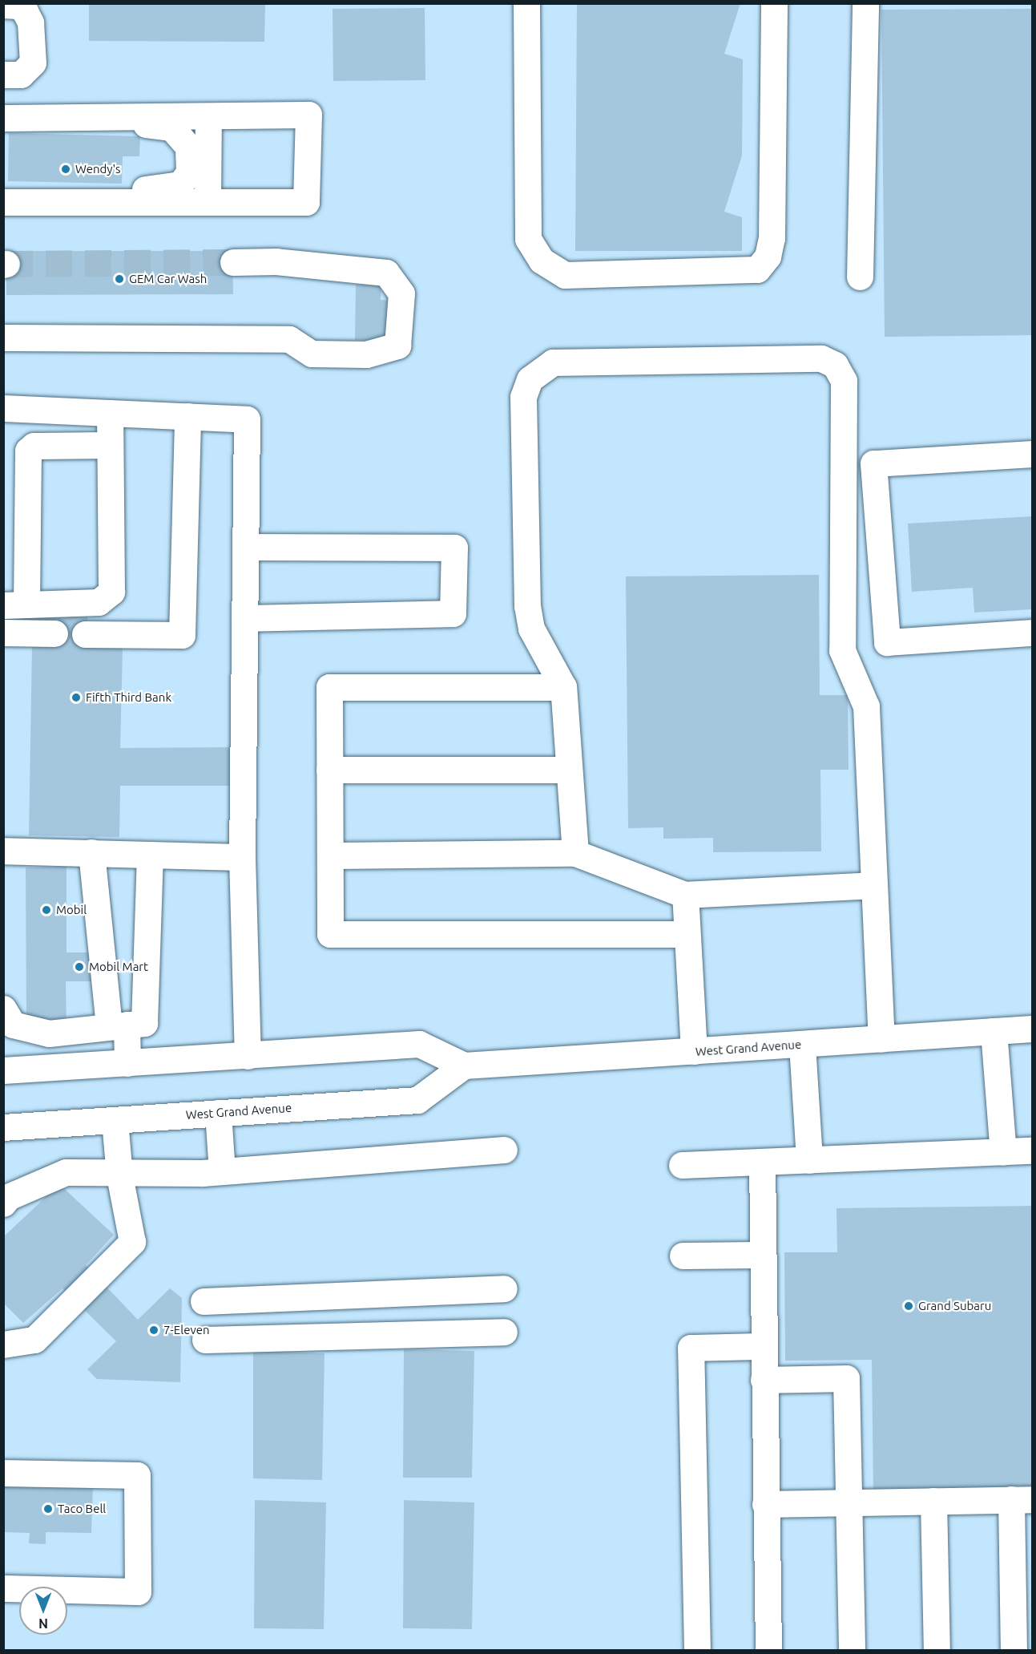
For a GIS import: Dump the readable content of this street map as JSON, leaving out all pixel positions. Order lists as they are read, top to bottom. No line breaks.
{"streets":{"main road":["West Grand Avenue"]},"places":["Wendy's","GEM Car Wash","Fifth Third Bank","Mobil","Mobil Mart","Grand Subaru","7-Eleven","Taco Bell"],"north":"bottom"}
